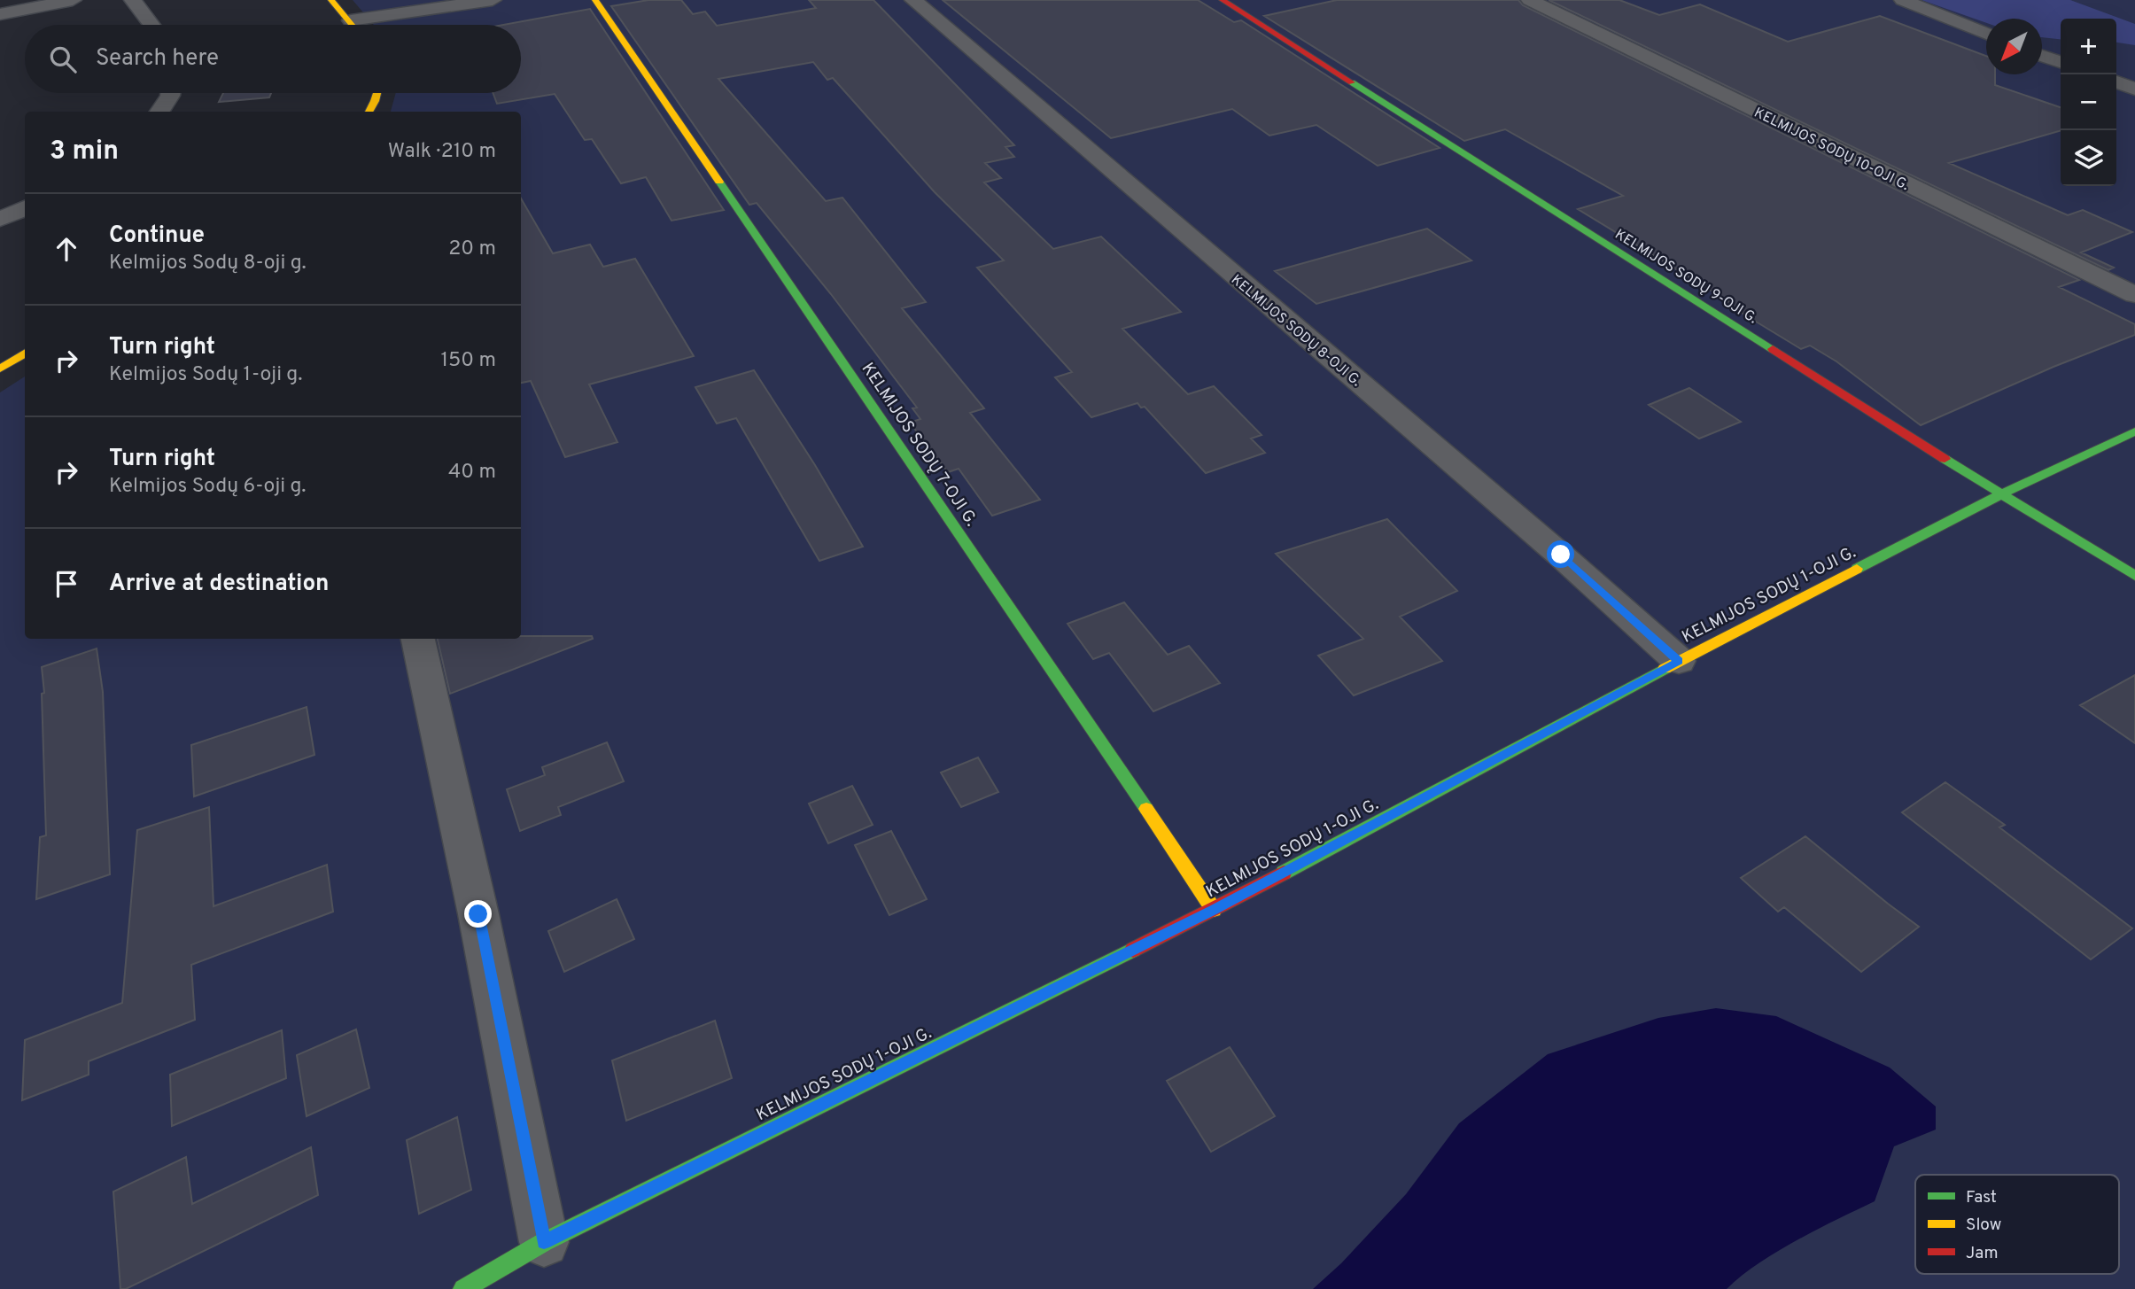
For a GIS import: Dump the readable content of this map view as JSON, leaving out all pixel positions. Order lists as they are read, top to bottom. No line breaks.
{"streets":{"street":["KELMIJOS SODŲ 10-OJI G.","KELMIJOS SODŲ 9-OJI G.","KELMIJOS SODŲ 8-OJI G.","KELMIJOS SODŲ 7-OJI G.","KELMIJOS SODŲ 1-OJI G."]},"crossings":[["KELMIJOS SODŲ 9-OJI G.","KELMIJOS SODŲ 1-OJI G."],["KELMIJOS SODŲ 8-OJI G.","KELMIJOS SODŲ 1-OJI G."],["KELMIJOS SODŲ 7-OJI G.","KELMIJOS SODŲ 1-OJI G."]],"legend":["Fast","Slow","Jam"],"north":"bottom left","page":{"map_buttons":["+","−"],"search":"Search here","heading":["3 min","Walk · 210 m"],"list":[["Continue","Kelmijos Sodų 8-oji g.","20 m"],["Turn right","Kelmijos Sodų 1-oji g.","150 m"],["Turn right","Kelmijos Sodų 6-oji g.","40 m"],"Arrive at destination"]}}
